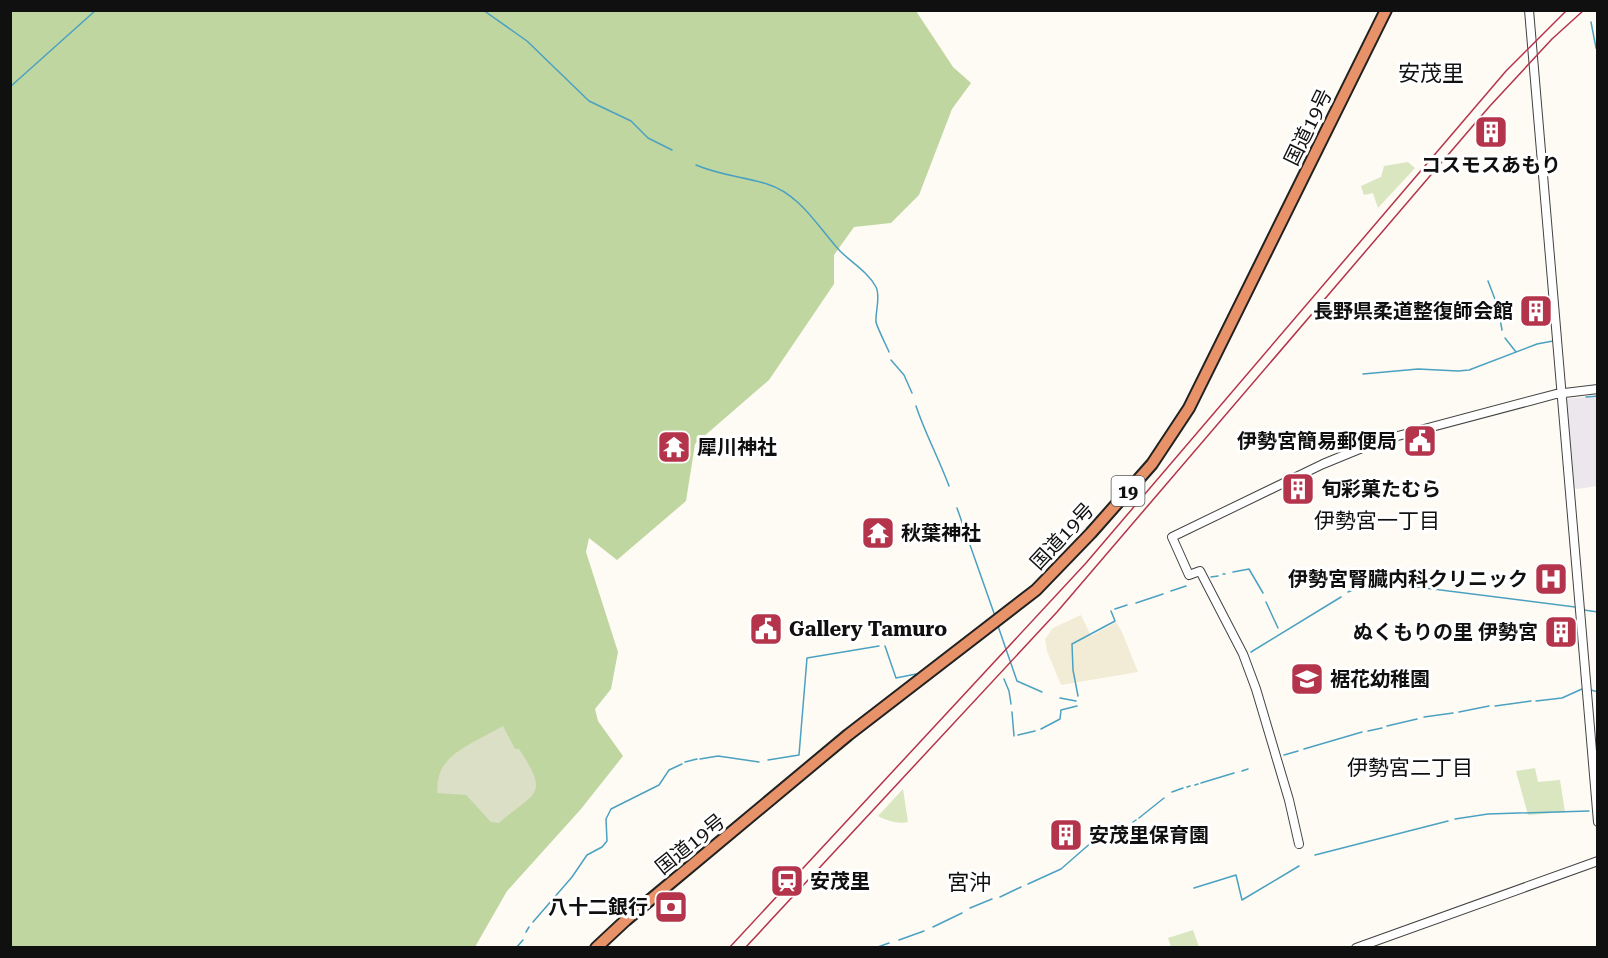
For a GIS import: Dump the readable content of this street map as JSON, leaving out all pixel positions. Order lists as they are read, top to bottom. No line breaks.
{"streets":{"highway":["国道19号","19"]},"districts":["安茂里","伊勢宮一丁目","伊勢宮二丁目","宮沖"],"places":{"building":["コスモスあもり","長野県柔道整復師会館","旬彩菓たむら","ぬくもりの里 伊勢宮","安茂里保育園"],"public building":["伊勢宮簡易郵便局","Gallery Tamuro"],"temple":["犀川神社","秋葉神社"],"hospital":["伊勢宮腎臓内科クリニック"],"school or university":["裾花幼稚園"],"station":["安茂里"],"bank":["八十二銀行"]}}
